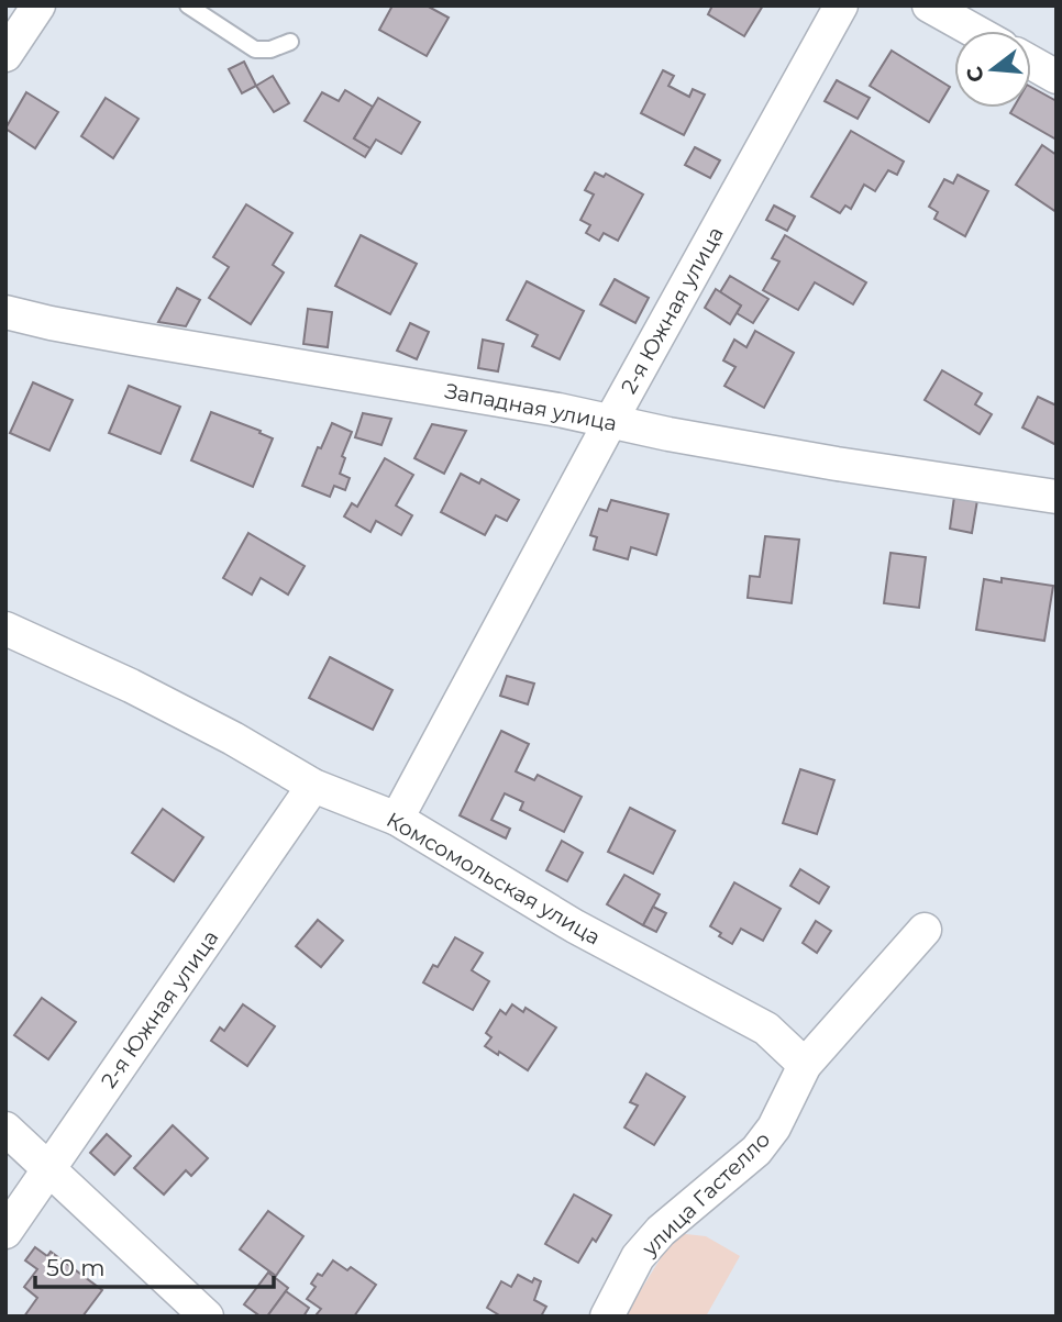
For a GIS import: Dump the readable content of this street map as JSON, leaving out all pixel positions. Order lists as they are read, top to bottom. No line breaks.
{"streets":{"street":["2-я Южная улица","Западная улица","Комсомольская улица","улица Гастелло"]},"crossings":[["2-я Южная улица","Западная улица"],["2-я Южная улица","Комсомольская улица"],["Комсомольская улица","улица Гастелло"]],"scale_bar":"50 m","north":"left"}
